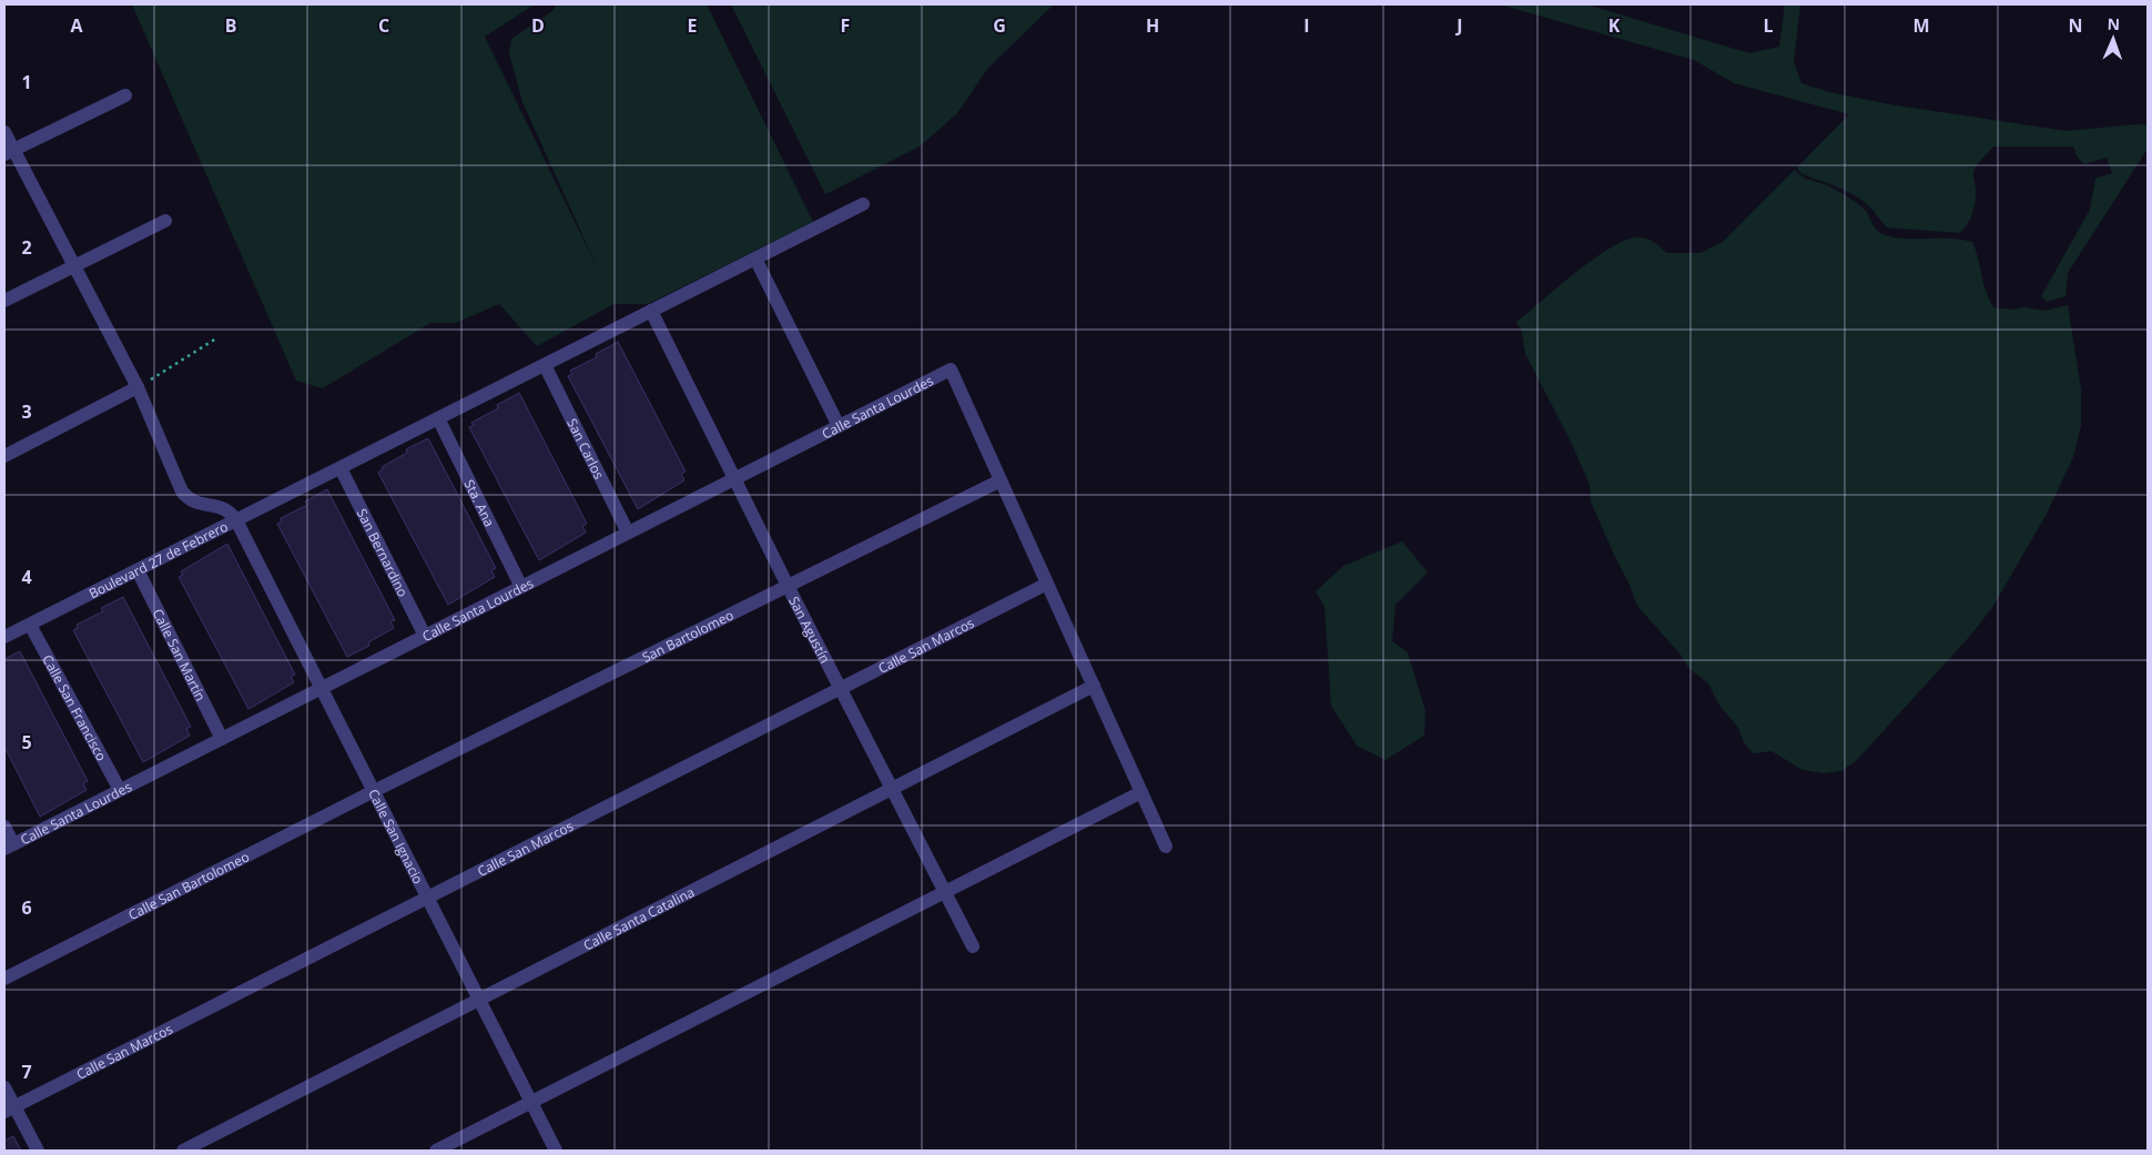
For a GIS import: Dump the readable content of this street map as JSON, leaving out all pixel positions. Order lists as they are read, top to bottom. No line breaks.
{"streets":{"street":["Calle Santa Lourdes","San Carlos","Sta. Ana","San Bernardino","Boulevard 27 de Febrero","San Agustín","San Bartolomeo","Calle San Marcos","Calle San Martín","Calle San Francisco","Calle San Ignacio","Calle San Bartolomeo","Calle Santa Catalina"]},"crossings":[["Calle Santa Lourdes","San Carlos"],["Calle Santa Lourdes","Sta. Ana"],["Calle Santa Lourdes","San Bernardino"],["Calle Santa Lourdes","San Agustín"],["Calle Santa Lourdes","San Bartolomeo"],["Calle Santa Lourdes","Calle San Martín"],["Calle Santa Lourdes","Calle San Francisco"],["Calle Santa Lourdes","Calle San Ignacio"],["San Carlos","Boulevard 27 de Febrero"],["Sta. Ana","Boulevard 27 de Febrero"],["San Bernardino","Boulevard 27 de Febrero"],["Boulevard 27 de Febrero","San Agustín"],["Boulevard 27 de Febrero","Calle San Martín"],["Boulevard 27 de Febrero","Calle San Francisco"],["Boulevard 27 de Febrero","Calle San Ignacio"],["San Agustín","San Bartolomeo"],["San Agustín","Calle San Marcos"],["San Agustín","Calle Santa Catalina"],["San Bartolomeo","Calle San Ignacio"],["San Bartolomeo","Calle San Bartolomeo"],["Calle San Marcos","Calle San Ignacio"],["Calle San Ignacio","Calle San Bartolomeo"],["Calle San Ignacio","Calle Santa Catalina"]],"north":"top","grid":{"columns":["A","B","C","D","E","F","G","H","I","J","K","L","M","N"],"rows":["1","2","3","4","5","6","7"]}}
